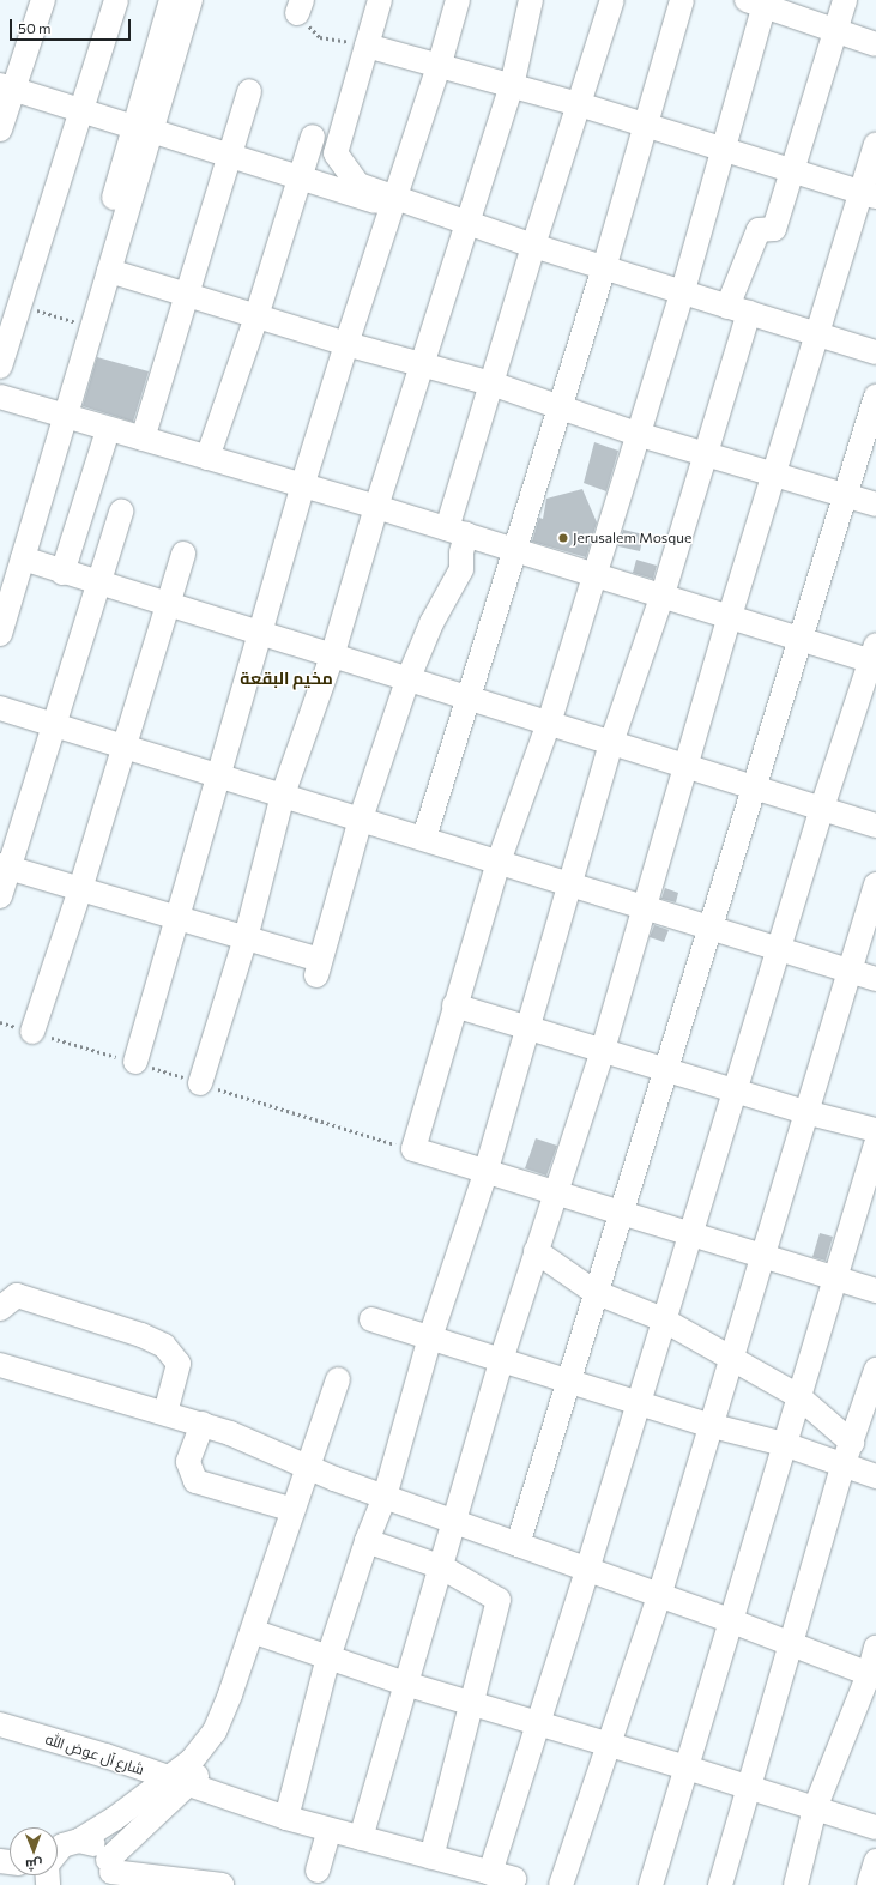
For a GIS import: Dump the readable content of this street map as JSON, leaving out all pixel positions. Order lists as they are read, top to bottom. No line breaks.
{"streets":{"street":["شارع آل عوض الله"]},"districts":["مخيم البقعة"],"places":["Jerusalem Mosque"],"scale_bar":"50 m","north":"bottom"}
